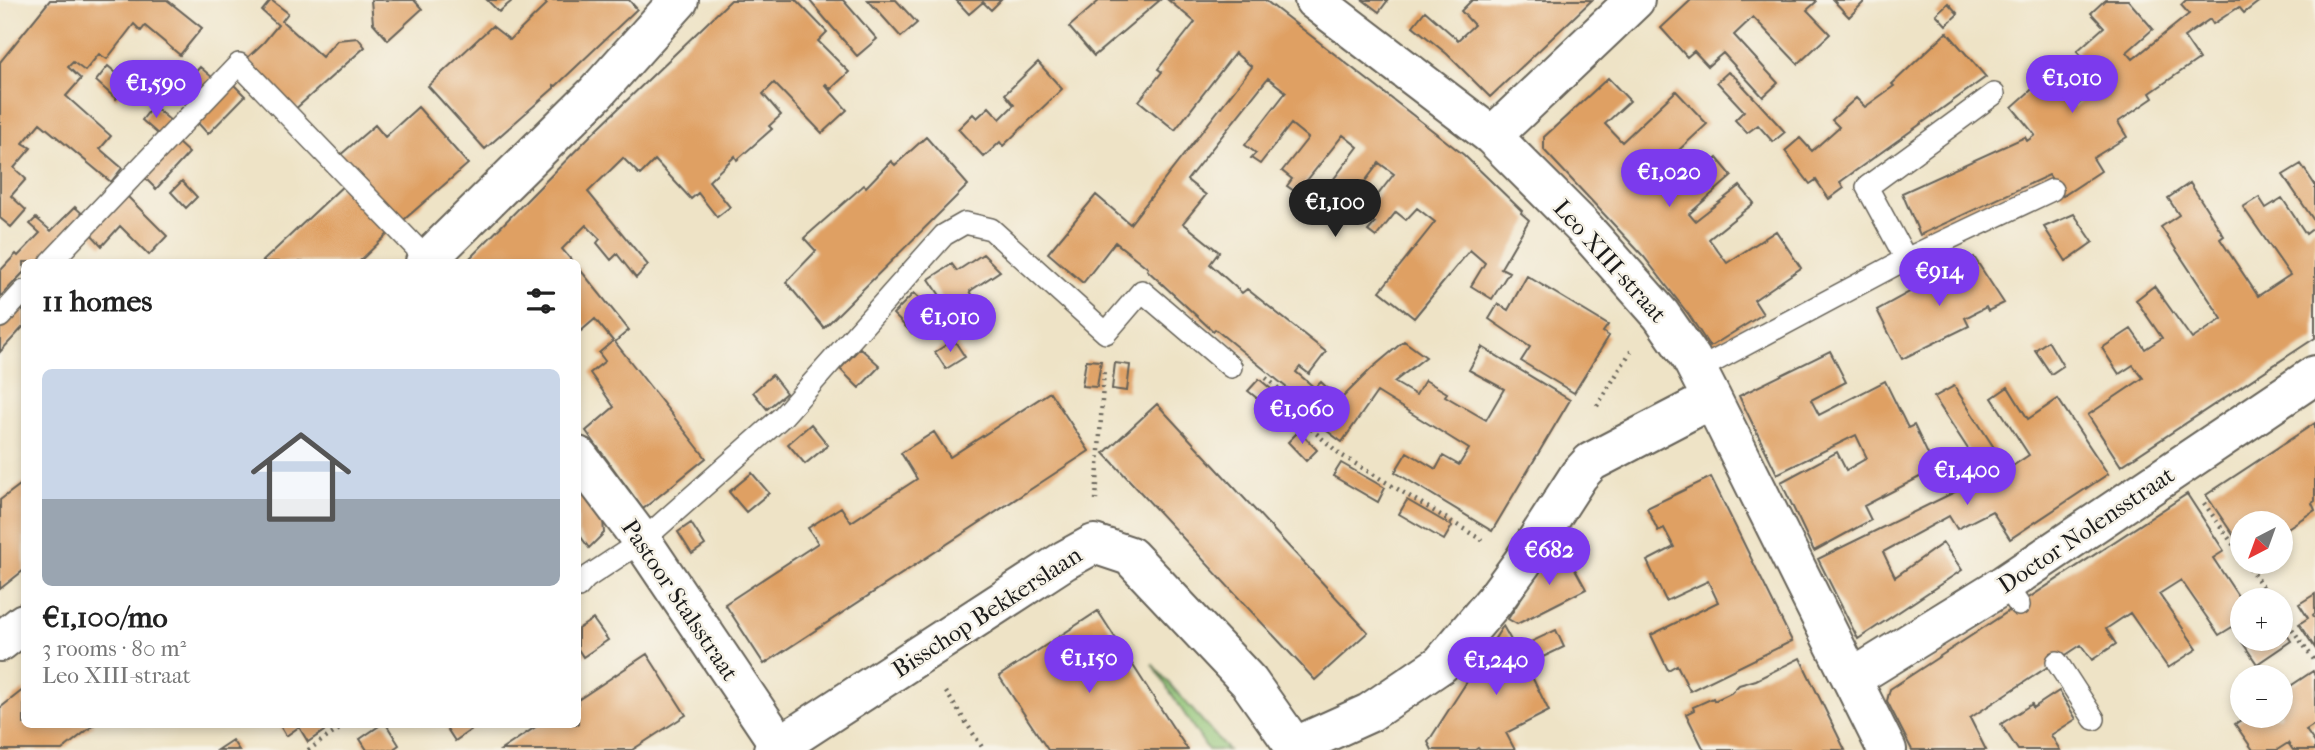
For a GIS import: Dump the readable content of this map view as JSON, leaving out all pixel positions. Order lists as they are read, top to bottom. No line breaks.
{"streets":{"street":["Leo XIII-straat","Doctor Nolensstraat","Pastoor Stalsstraat","Bisschop Bekkerslaan"]},"crossings":[["Leo XIII-straat","Doctor Nolensstraat"],["Pastoor Stalsstraat","Bisschop Bekkerslaan"]],"north":"bottom left","page":{"price":["€1,010","€1,590","€1,020","€1,100","€914","€1,010","€1,060","€1,400","€682","€1,150","€1,240"],"heading":"11 homes","list":[{"name":"€1,100/mo","note":"3 rooms · 80 m² · Leo XIII-straat"}],"map_buttons":["+","−"]}}
